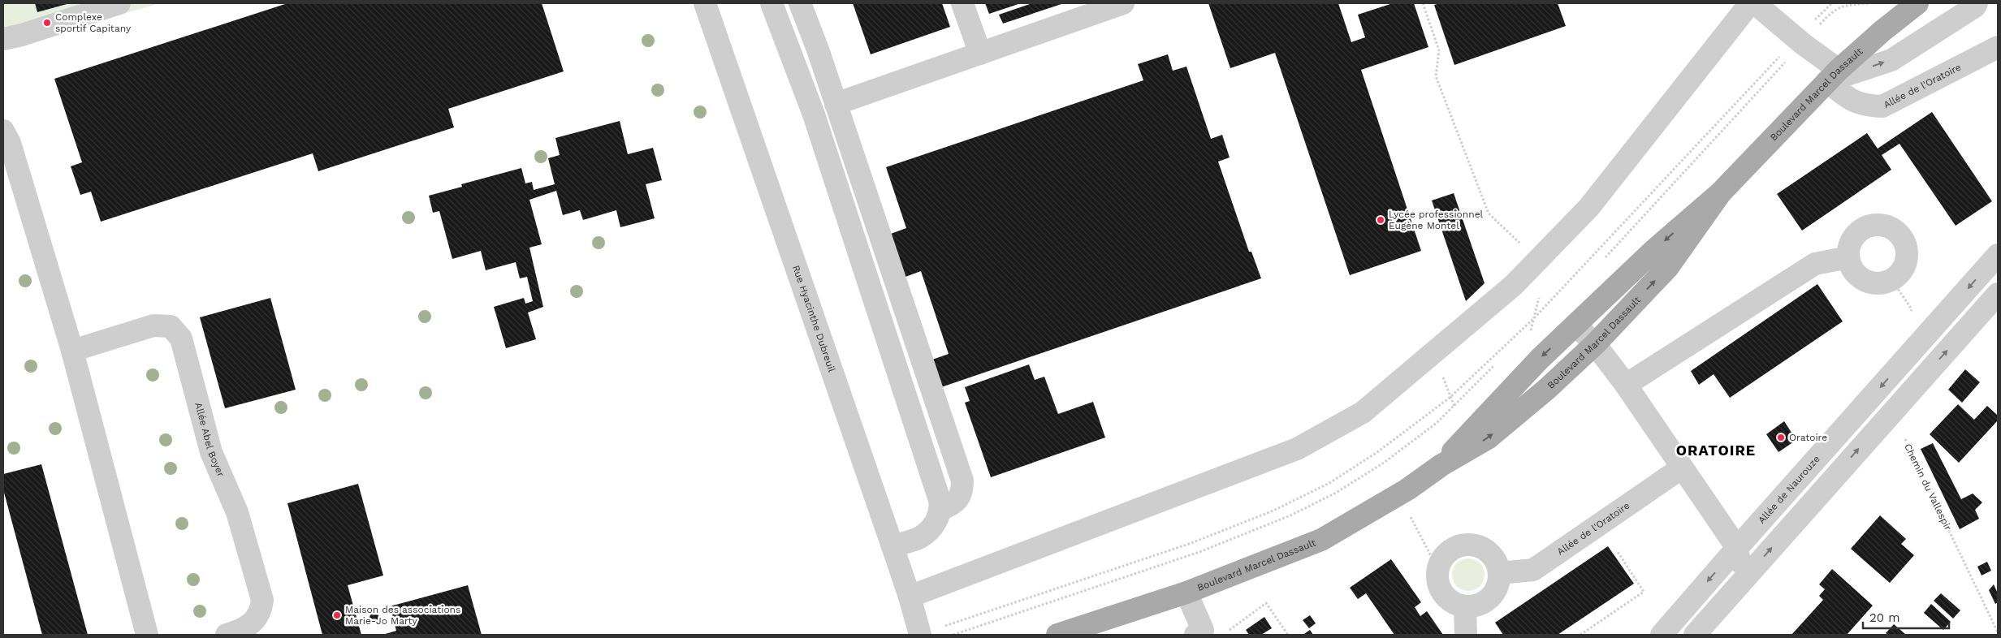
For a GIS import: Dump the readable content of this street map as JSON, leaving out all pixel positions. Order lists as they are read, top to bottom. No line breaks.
{"streets":{"main road":["Boulevard Marcel Dassault"],"street":["Allée de l'Oratoire","Rue Hyacinthe Dubreuil","Allée Abel Boyer","Allée de Naurouze"],"path":["Chemin du Vallespir"]},"crossings":[["Allée de l'Oratoire","Boulevard Marcel Dassault"]],"districts":["ORATOIRE"],"places":["Complexe sportif Capitany","Lycée professionnel Eugène Montel","Oratoire","Maison des associations Marie-Jo Marty"],"scale_bar":"20 m"}
